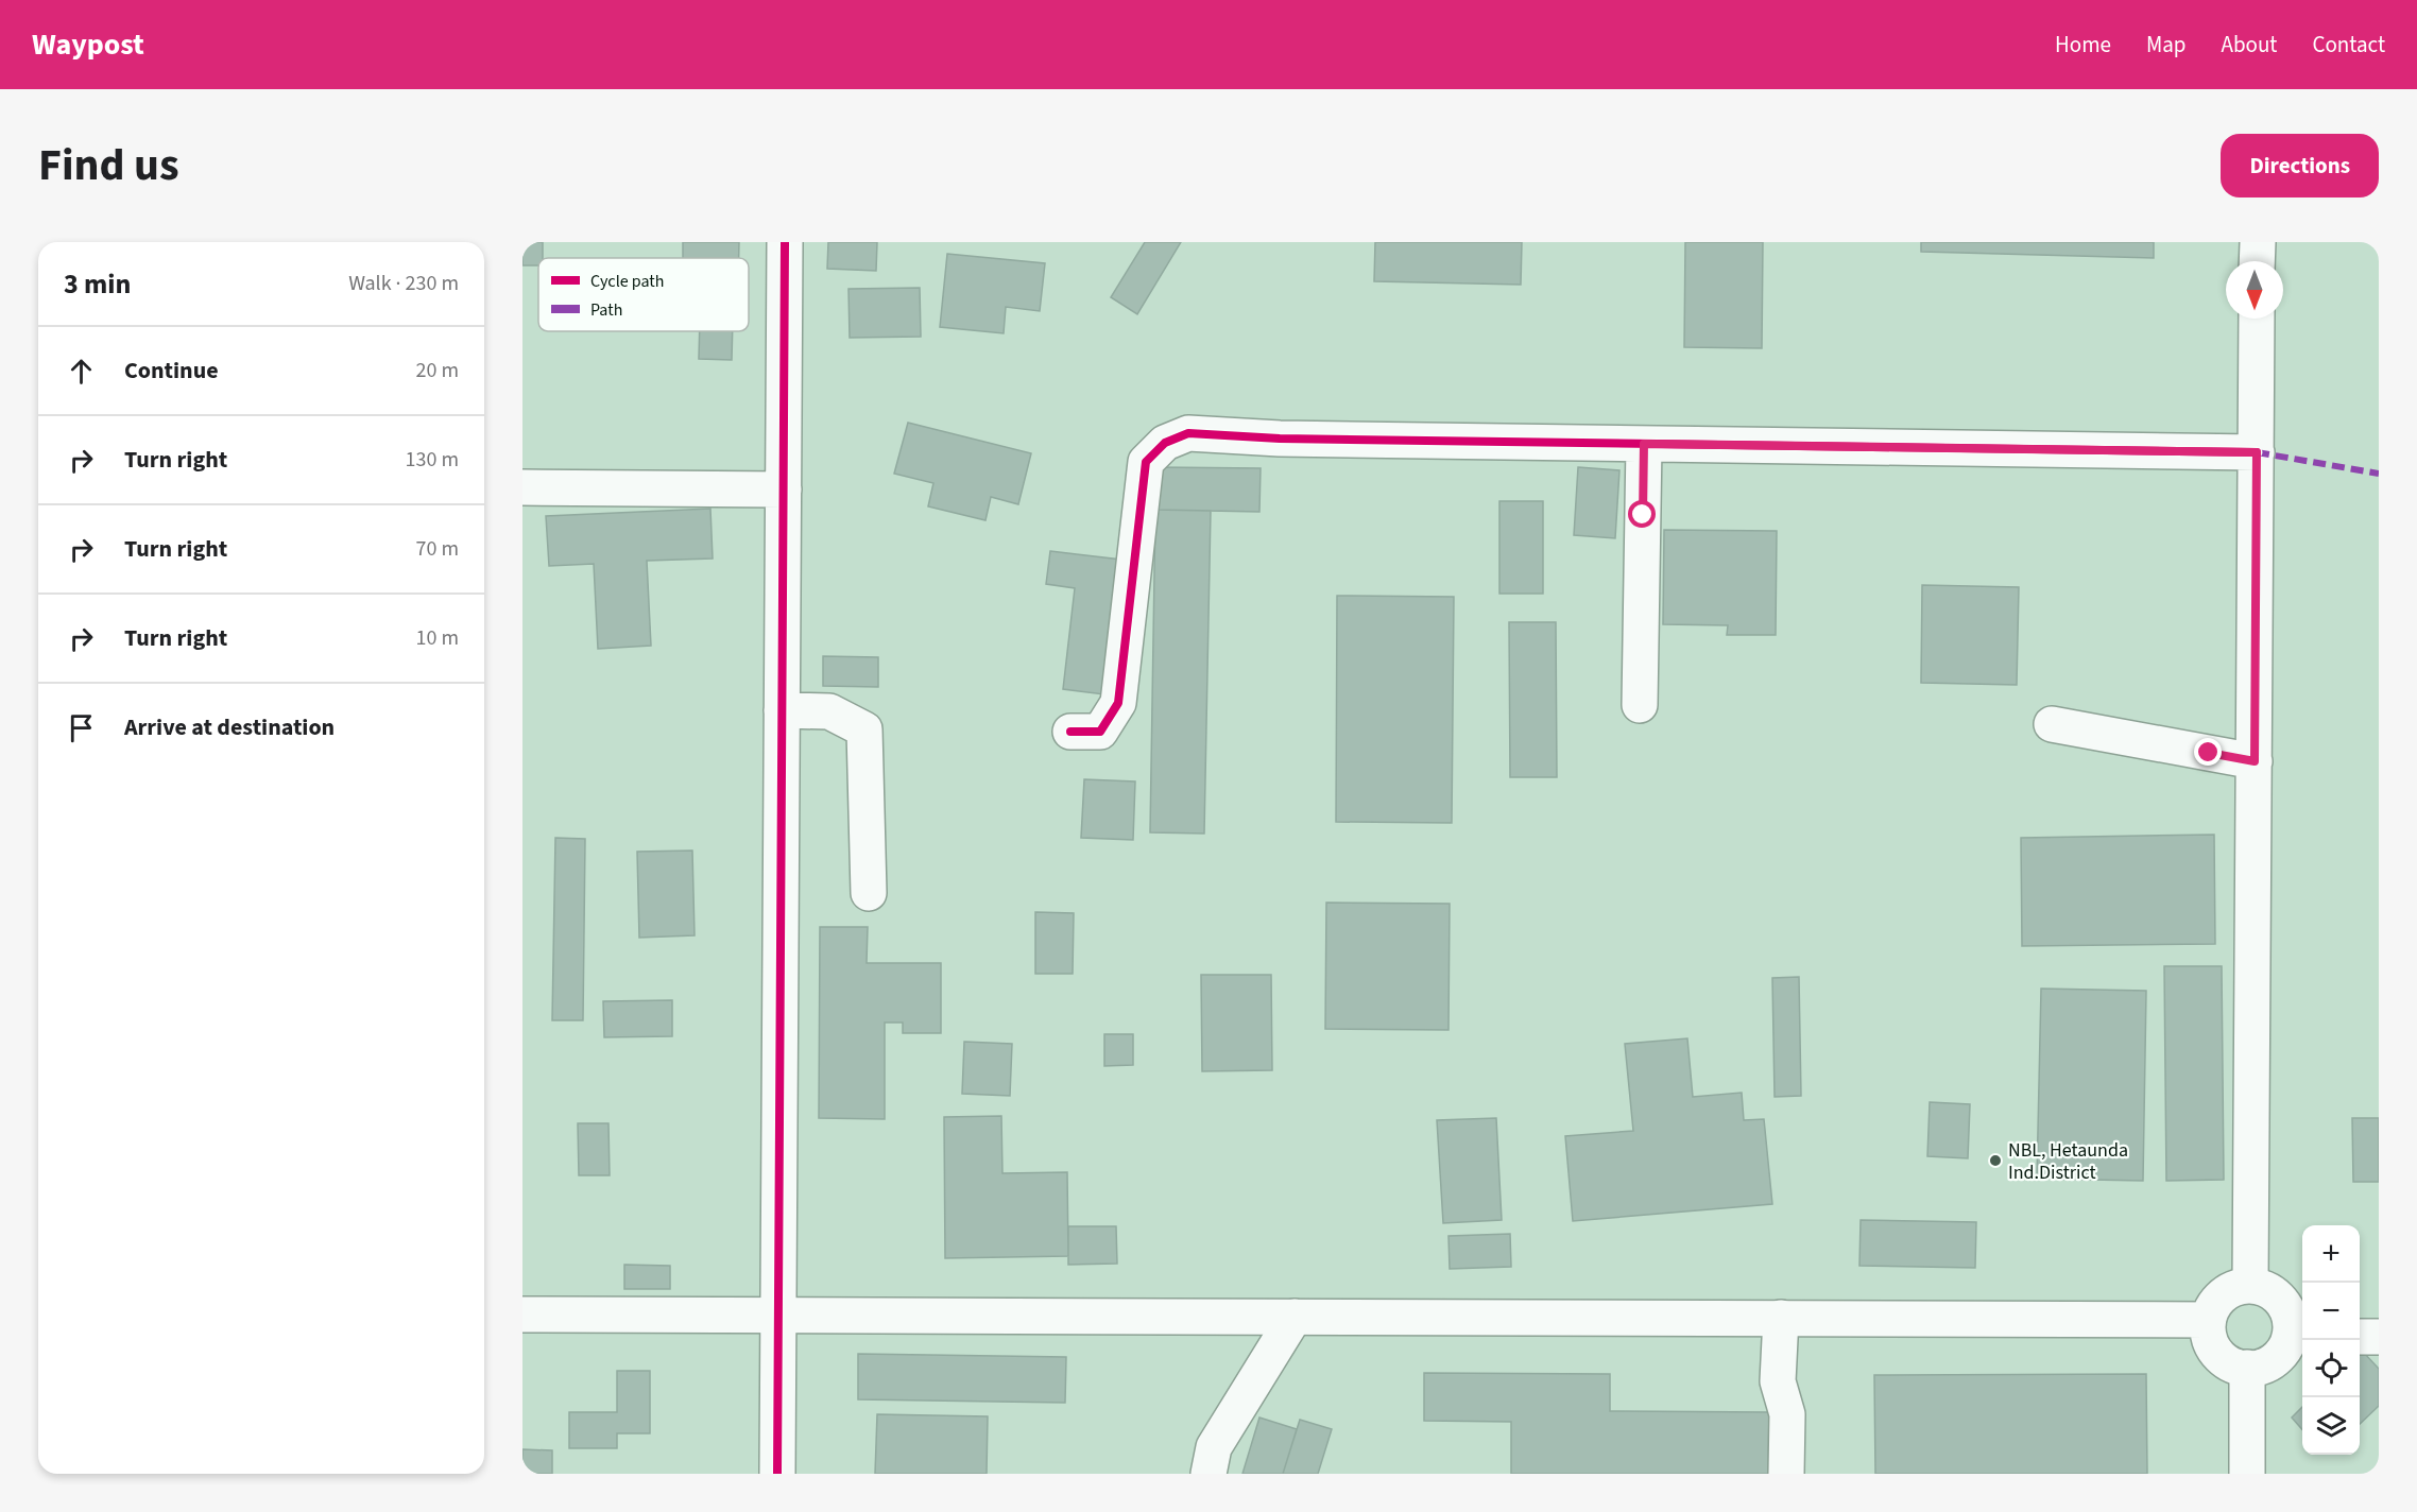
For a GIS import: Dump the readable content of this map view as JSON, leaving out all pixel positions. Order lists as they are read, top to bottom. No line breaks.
{"places":["NBL, Hetaunda Ind.District"],"legend":["Cycle path","Path"],"north":"bottom","page":{"header":"Waypost","nav":["Home","Map","About","Contact"],"title":"Find us","buttons":"Directions","heading":["3 min","Walk · 230 m"],"list":[["Continue","20 m"],["Turn right","130 m"],["Turn right","70 m"],["Turn right","10 m"],"Arrive at destination"],"map_buttons":["+","−"]}}
